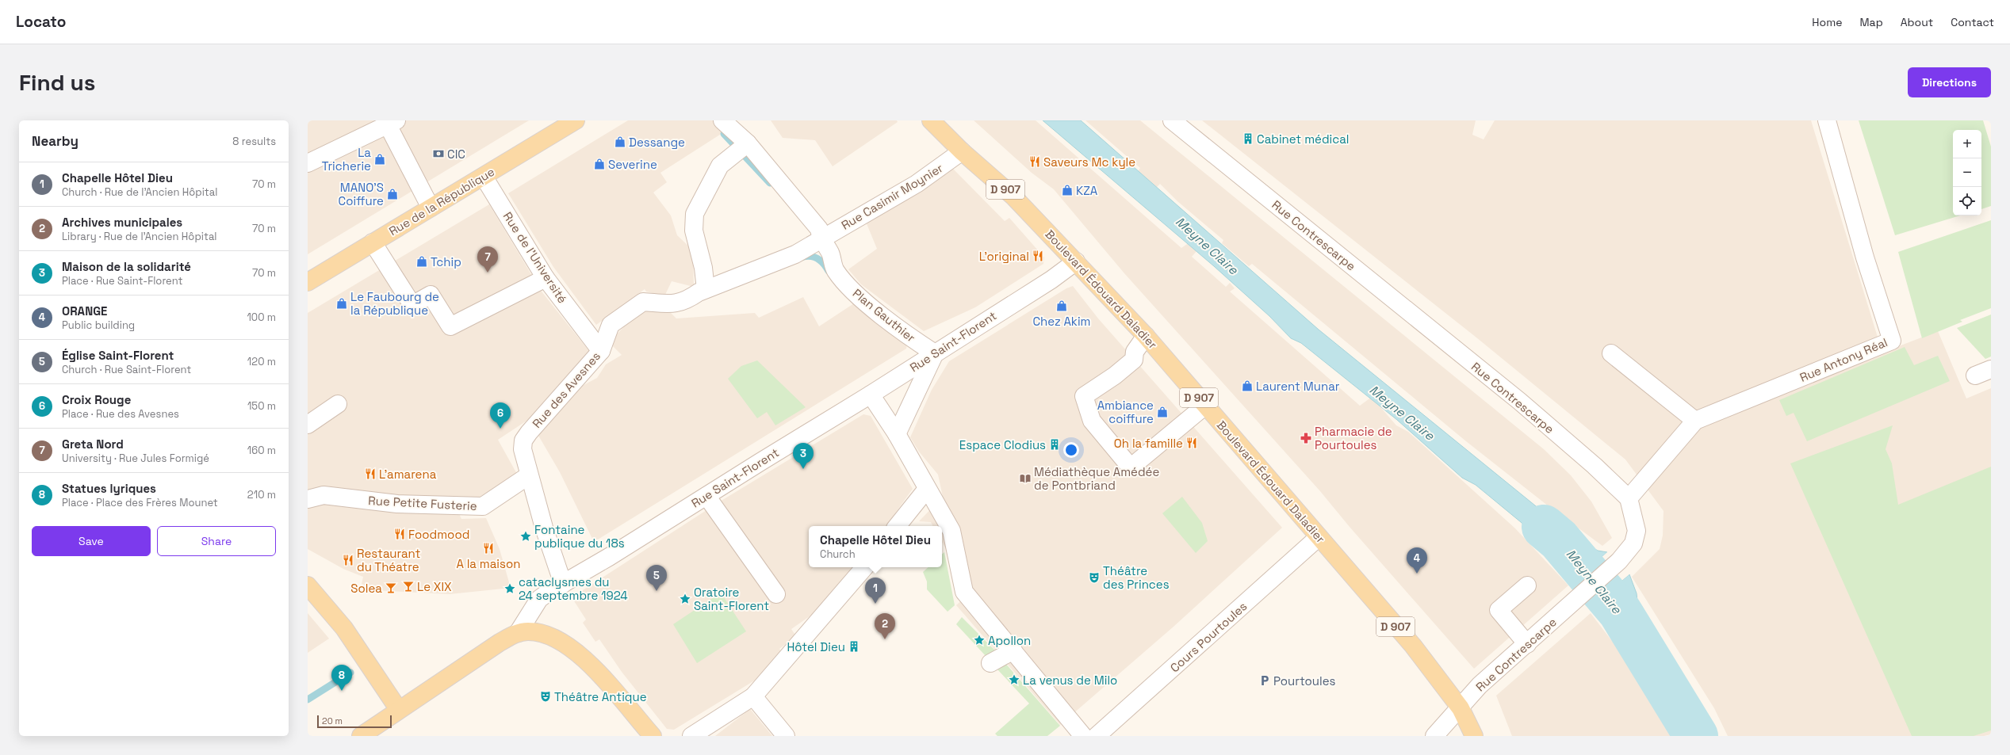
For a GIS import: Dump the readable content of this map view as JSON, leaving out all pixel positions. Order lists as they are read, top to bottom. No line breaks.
{"streets":{"main road":["D 907","Rue de la République","Boulevard Édouard Daladier"],"street":["Rue Casimir Moynier","Rue Contrescarpe","Rue de l'Université","Plan Gauthier","Rue Saint-Florent","Rue Antony Réal","Rue des Avesnes","Rue Petite Fusterie","Cours Pourtoules"]},"crossings":[["Rue Casimir Moynier","Boulevard Édouard Daladier"],["Rue Casimir Moynier","Plan Gauthier"],["Rue Casimir Moynier","Rue des Avesnes"],["Rue de la République","Rue de l'Université"],["Rue Contrescarpe","Boulevard Édouard Daladier"],["Rue Contrescarpe","Rue Antony Réal"],["Rue de l'Université","Rue des Avesnes"],["Boulevard Édouard Daladier","Rue Saint-Florent"],["Boulevard Édouard Daladier","Cours Pourtoules"],["Plan Gauthier","Rue Saint-Florent"],["Rue des Avesnes","Rue Petite Fusterie"]],"water":["Meyne Claire"],"places":{"building":["Cabinet médical","Espace Clodius","Hôtel Dieu"],"shop":["Dessange","La Tricherie","Severine","KZA","MANO'S Coiffure","Tchip","Le Faubourg de la République","Chez Akim","Laurent Munar","Ambiance coiffure"],"bank":["CIC"],"restaurant":["Saveurs Mc kyle","L’original","Oh la famille","L’amarena","Foodmood","A la maison","Restaurant du Théatre"],"pharmacy":["Pharmacie de Pourtoules"],"library":["Médiathèque Amédée de Pontbriand"],"place":["Fontaine publique du 18s","cataclysmes du 24 septembre 1924","Oratoire Saint-Florent","Apollon","La venus de Milo"],"theatre":["Théâtre des Princes","Théâtre Antique"],"bar":["Le XIX","Solea"],"parking":["Pourtoules"]},"scale_bar":"20 m","page":{"header":"Locato","nav":["Home","Map","About","Contact"],"buttons":["Directions",["Save","Share"]],"title":"Find us","heading":["Nearby","8 results"],"map_buttons":["+","−"],"list":[{"mark":"1","name":"Chapelle Hôtel Dieu","note":"Church · Rue de l'Ancien Hôpital","value":"70 m"},{"mark":"2","name":"Archives municipales","note":"Library · Rue de l'Ancien Hôpital","value":"70 m"},{"mark":"3","name":"Maison de la solidarité","note":"Place · Rue Saint-Florent","value":"70 m"},{"mark":"4","name":"ORANGE","note":"Public building","value":"100 m"},{"mark":"5","name":"Église Saint-Florent","note":"Church · Rue Saint-Florent","value":"120 m"},{"mark":"6","name":"Croix Rouge","note":"Place · Rue des Avesnes","value":"150 m"},{"mark":"7","name":"Greta Nord","note":"University · Rue Jules Formigé","value":"160 m"},{"mark":"8","name":"Statues lyriques","note":"Place · Place des Frères Mounet","value":"210 m"}],"pins":["7","6","3","4","5","1","2","8"],"popup":["Chapelle Hôtel Dieu","Church"],"scale":"20 m"}}
